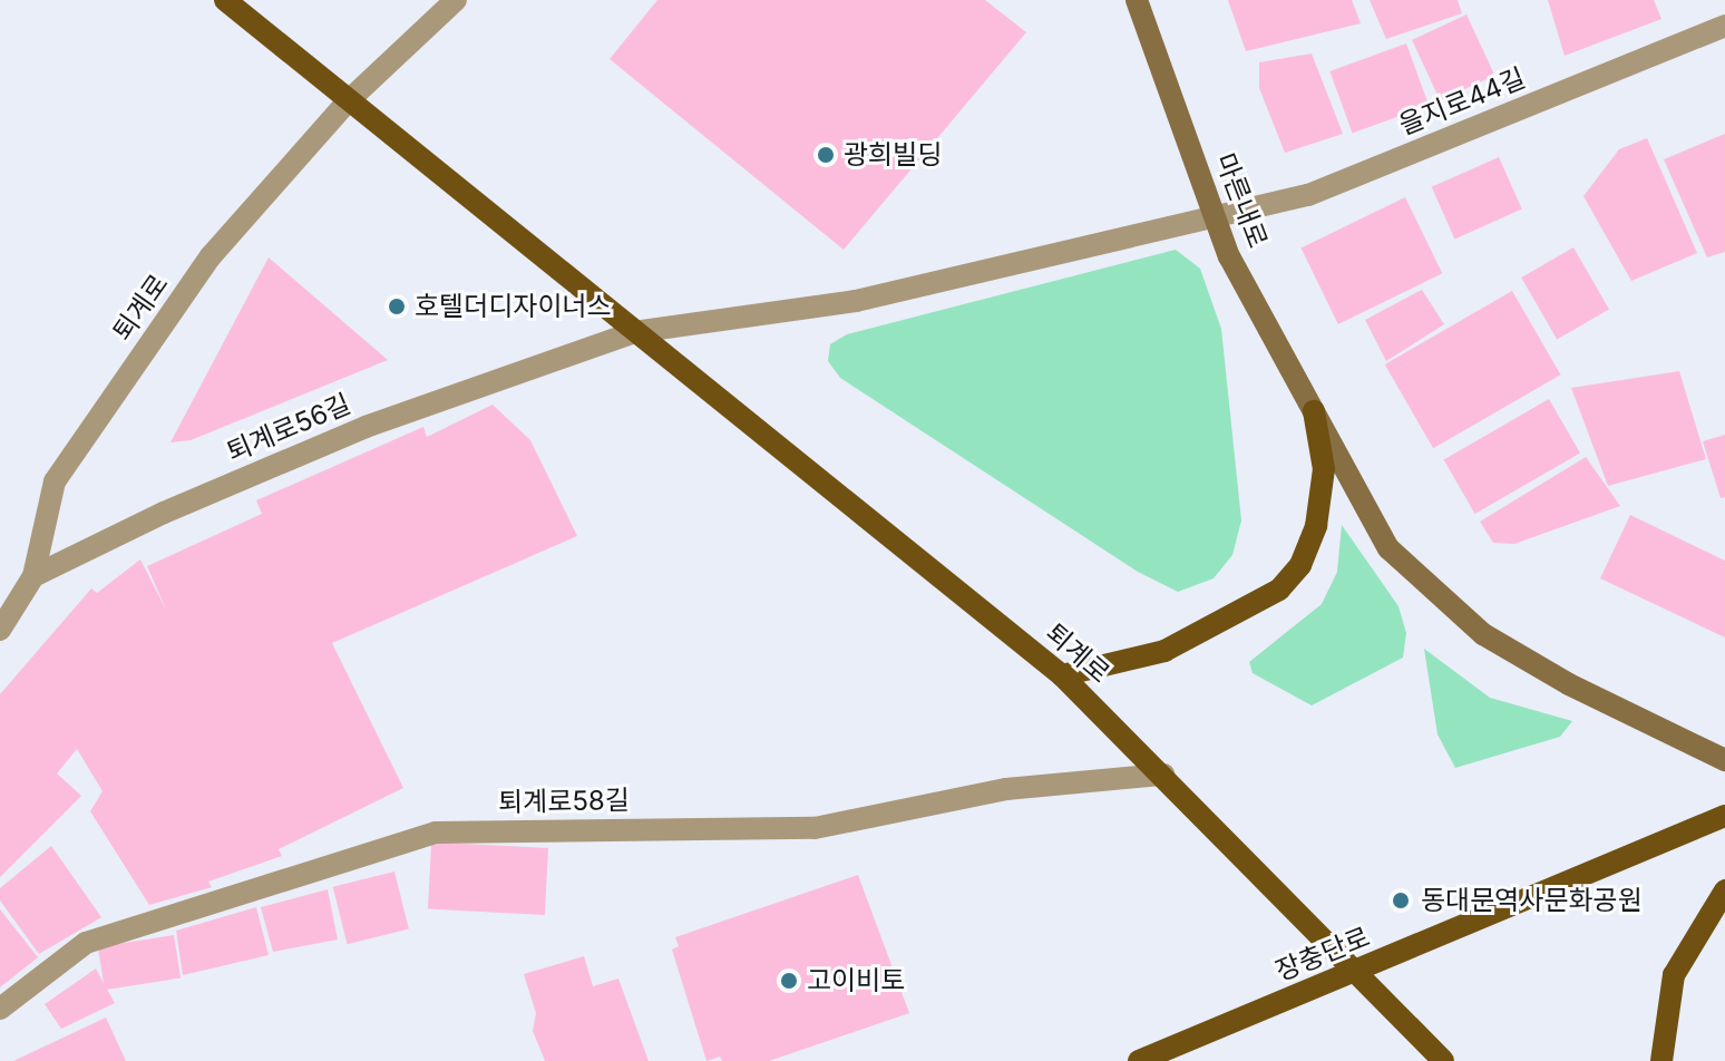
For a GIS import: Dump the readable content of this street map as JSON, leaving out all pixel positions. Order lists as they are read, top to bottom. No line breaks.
{"streets":{"main road":["마른내로","퇴계로","장충단로"],"street":["을지로44길","퇴계로56길","퇴계로58길"]},"crossings":[["을지로44길","마른내로"],["퇴계로","퇴계로56길"],["퇴계로","퇴계로58길"],["퇴계로","장충단로"]],"places":["광희빌딩","호텔더디자이너스","동대문역사문화공원","고이비토"]}
